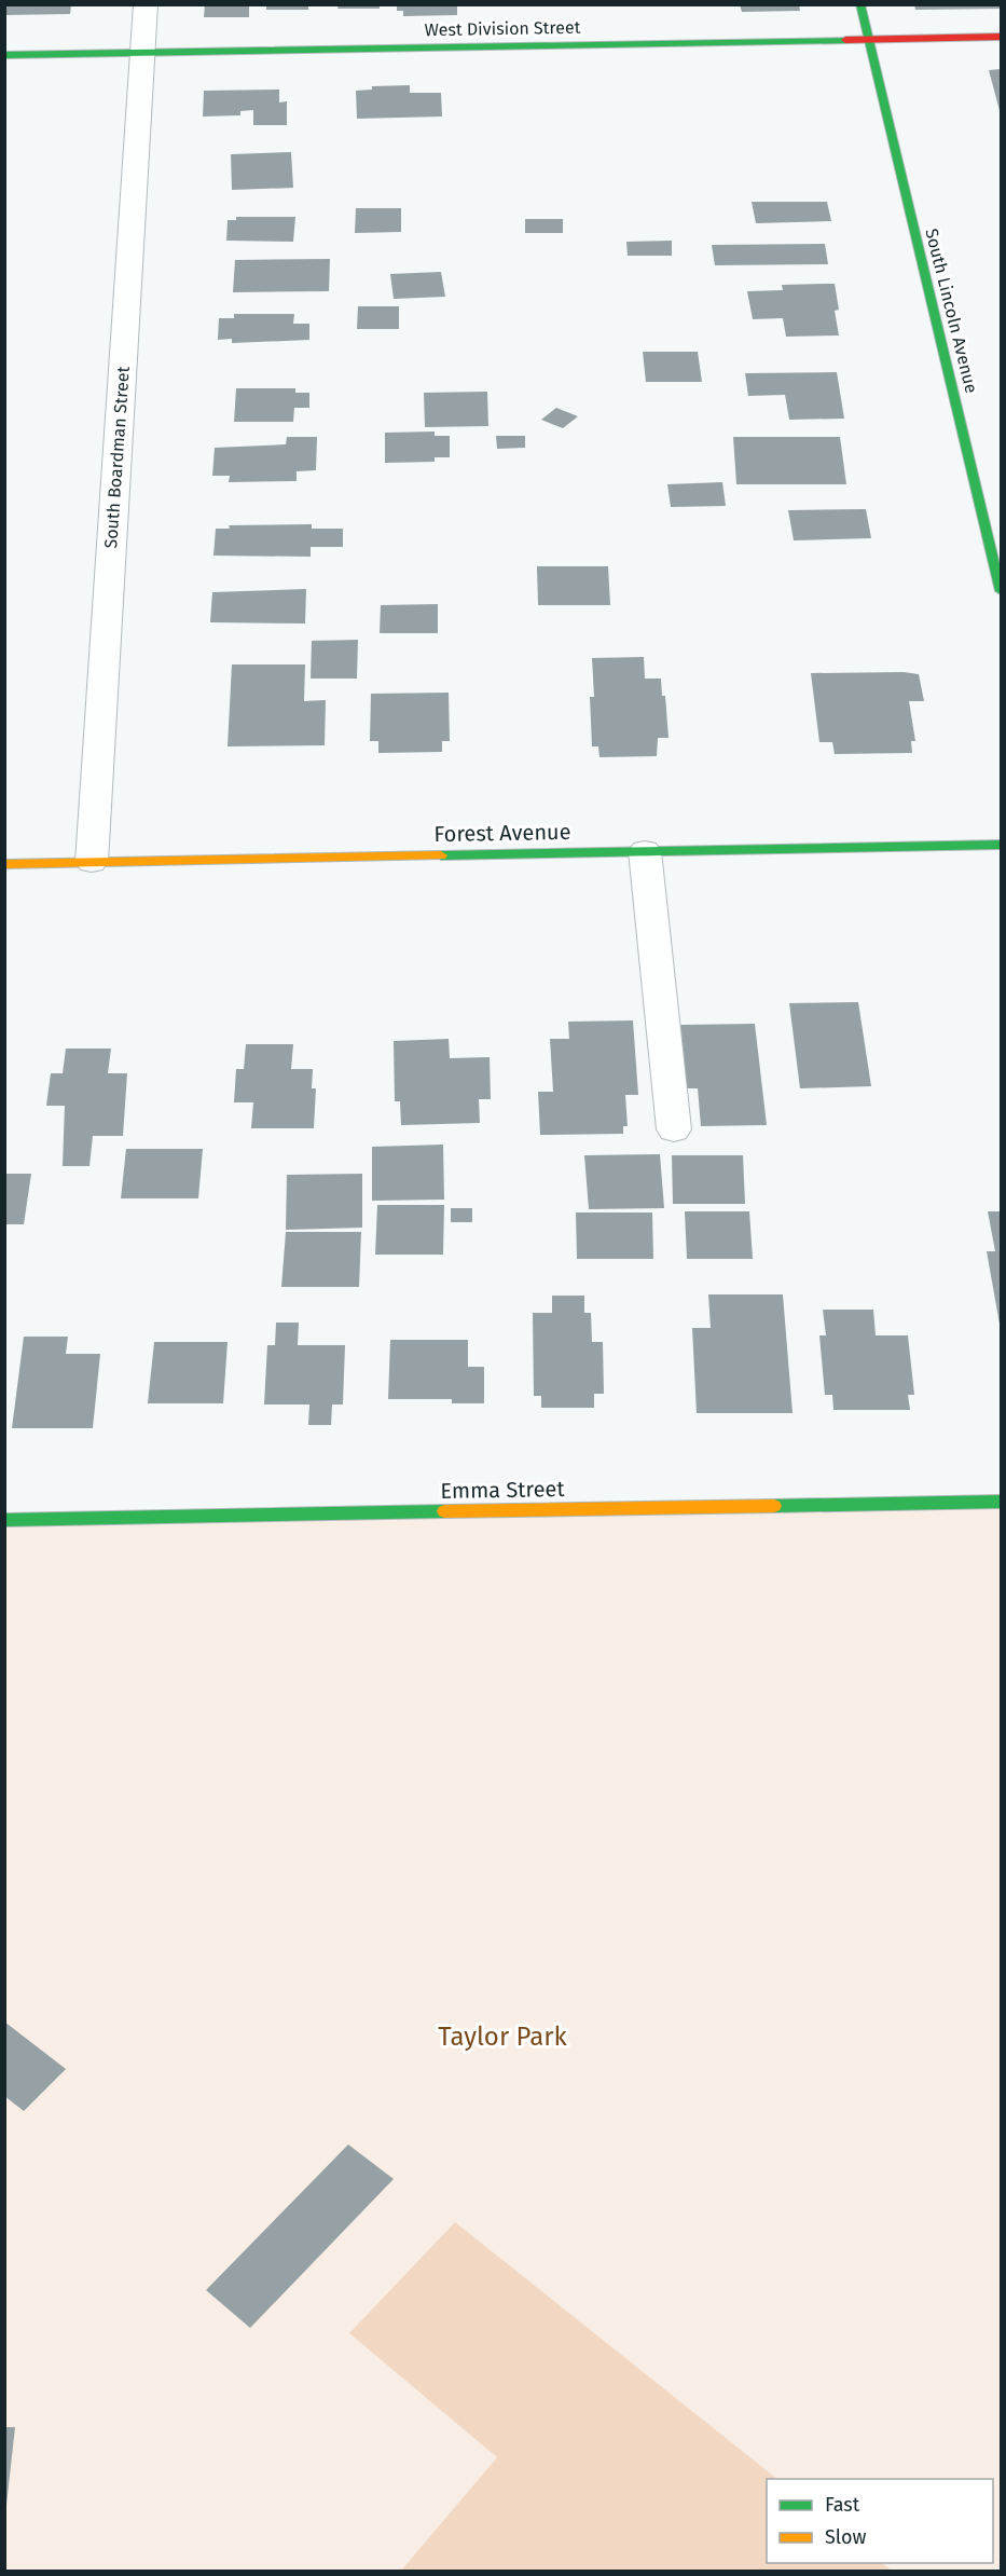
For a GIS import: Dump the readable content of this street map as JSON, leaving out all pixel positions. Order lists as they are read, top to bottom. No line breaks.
{"streets":{"street":["West Division Street","South Lincoln Avenue","South Boardman Street","Forest Avenue","Emma Street"]},"crossings":[["West Division Street","South Lincoln Avenue"],["West Division Street","South Boardman Street"],["South Boardman Street","Forest Avenue"]],"parks":["Taylor Park"],"legend":["Fast","Slow"]}
